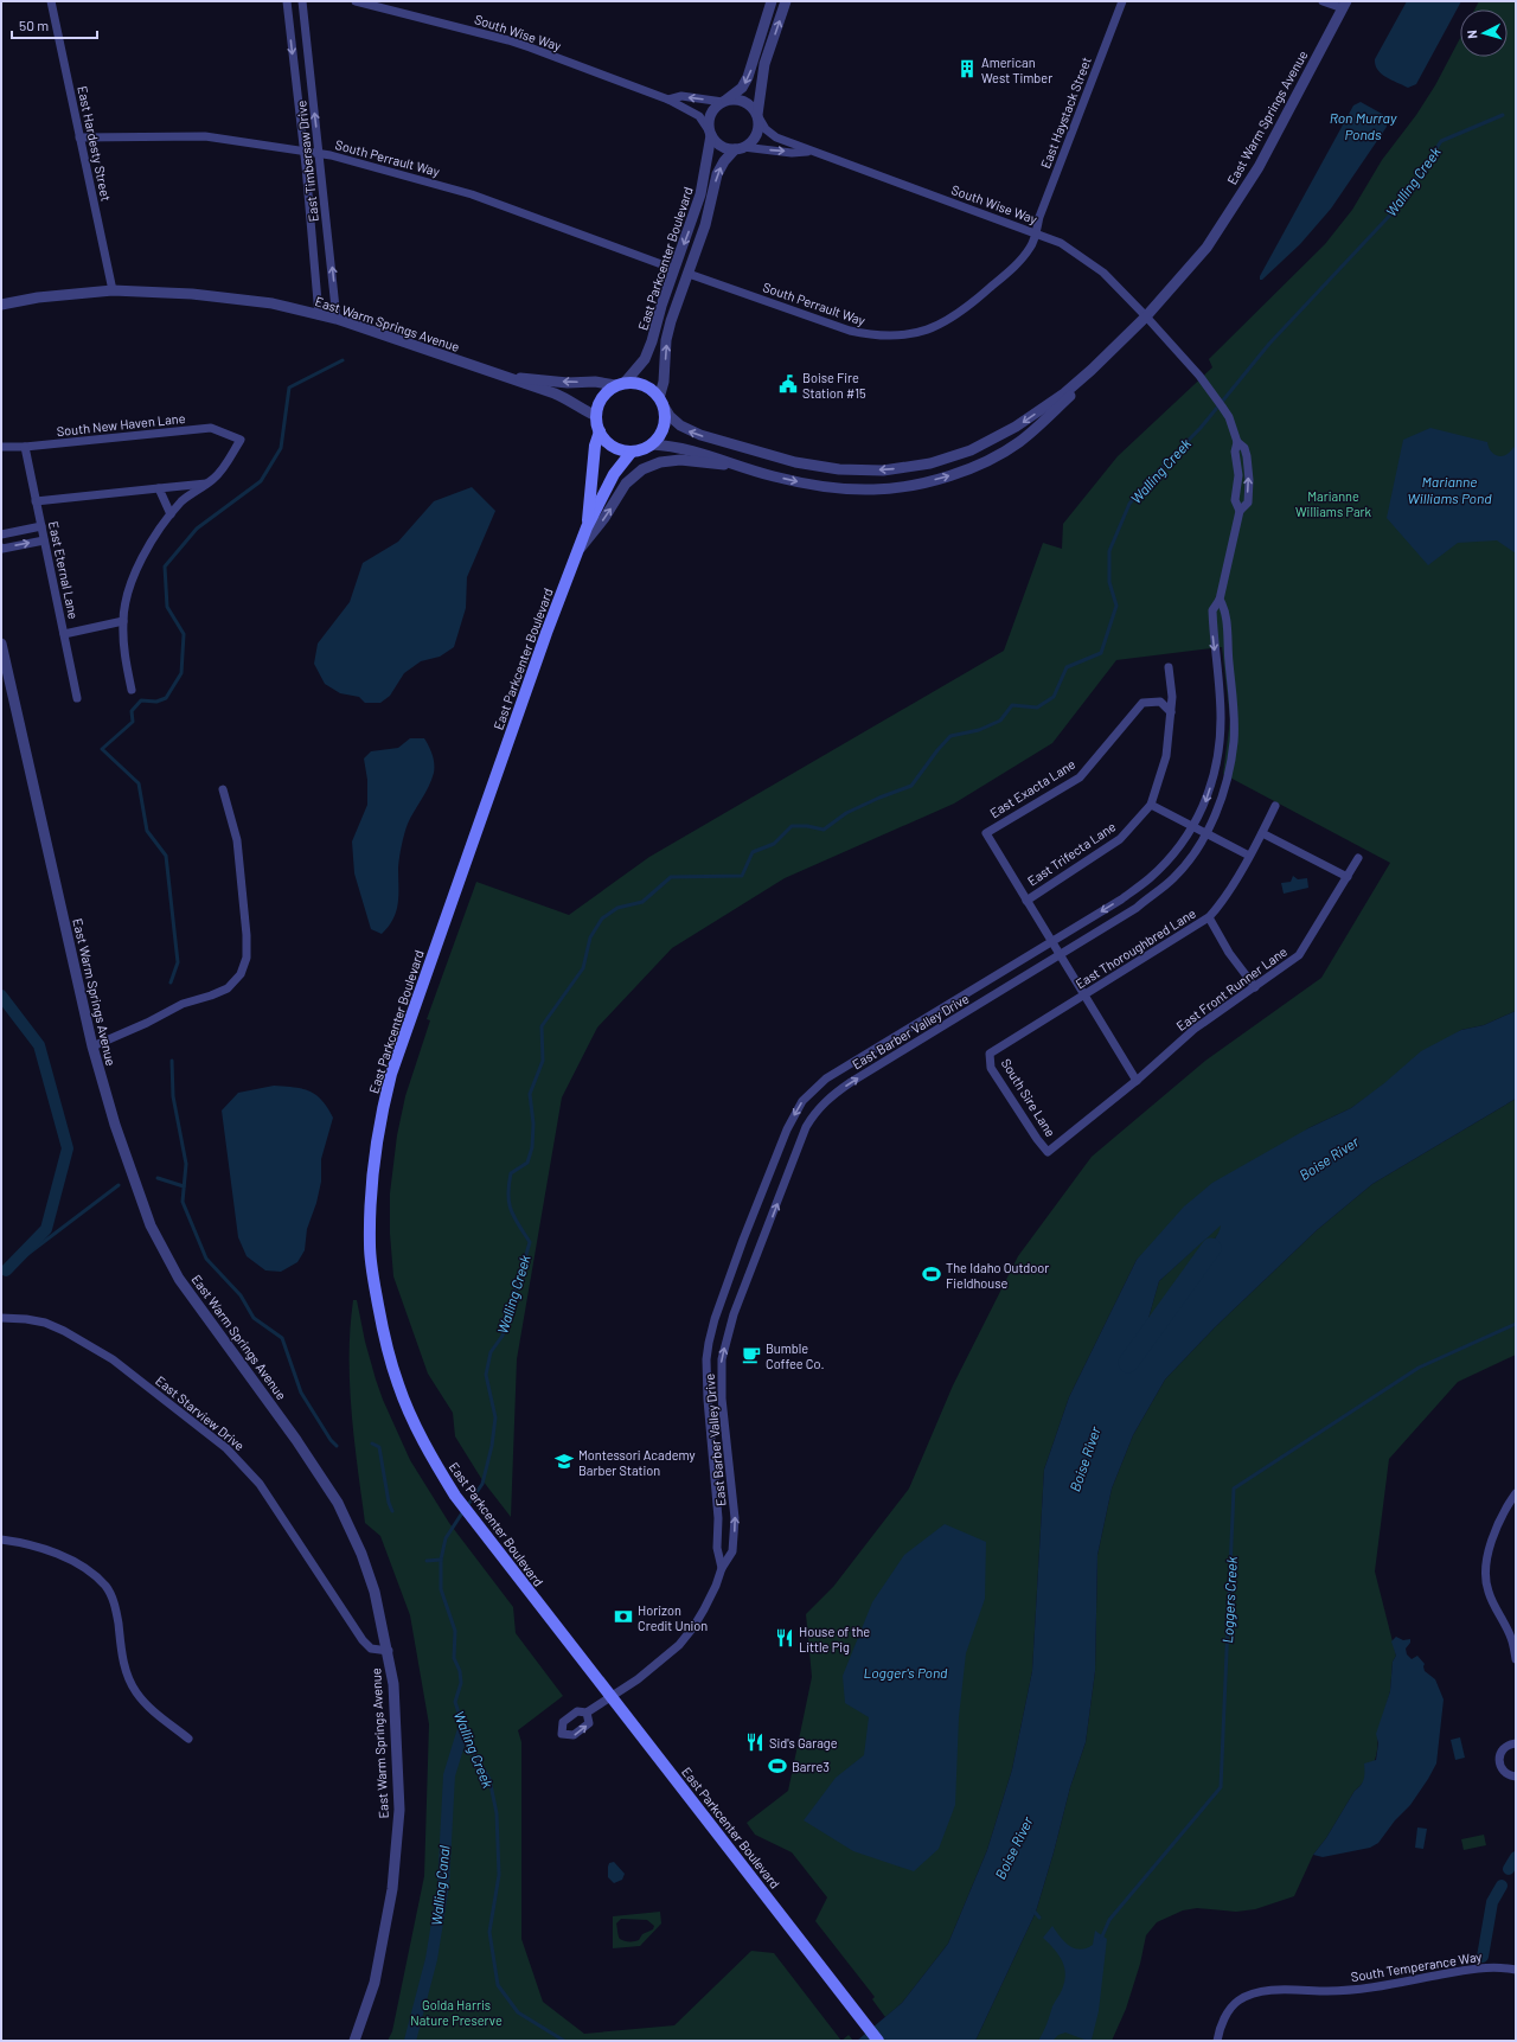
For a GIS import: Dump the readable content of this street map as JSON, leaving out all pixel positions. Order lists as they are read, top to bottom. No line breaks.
{"streets":{"main road":["East Parkcenter Boulevard"],"street":["South Wise Way","East Haystack Street","East Warm Springs Avenue","East Hardesty Street","South Perrault Way","East Timbersaw Drive","South New Haven Lane","East Eternal Lane","East Exacta Lane","East Trifecta Lane","East Thoroughbred Lane","East Front Runner Lane","East Barber Valley Drive","South Sire Lane","East Starview Drive","South Temperance Way"]},"crossings":[["South Wise Way","East Haystack Street"],["South Wise Way","East Warm Springs Avenue"],["South Wise Way","South Perrault Way"],["South Wise Way","East Parkcenter Boulevard"],["South Wise Way","East Barber Valley Drive"],["East Haystack Street","South Perrault Way"],["East Warm Springs Avenue","East Hardesty Street"],["East Warm Springs Avenue","East Timbersaw Drive"],["East Warm Springs Avenue","East Parkcenter Boulevard"],["East Warm Springs Avenue","East Barber Valley Drive"],["East Warm Springs Avenue","East Starview Drive"],["East Hardesty Street","South Perrault Way"],["South Perrault Way","East Timbersaw Drive"],["South Perrault Way","East Parkcenter Boulevard"],["East Parkcenter Boulevard","East Barber Valley Drive"],["South New Haven Lane","East Eternal Lane"],["East Exacta Lane","East Trifecta Lane"],["East Thoroughbred Lane","South Sire Lane"],["East Front Runner Lane","South Sire Lane"]],"water":["Ron Murray Ponds","Walling Creek","Marianne Williams Pond","Boise River","Loggers Creek","Logger's Pond","Walling Canal"],"parks":["Marianne Williams Park","Golda Harris Nature Preserve"],"places":{"building":["American West Timber"],"public building":["Boise Fire Station #15"],"sports":["The Idaho Outdoor Fieldhouse","Barre3"],"cafe":["Bumble Coffee Co."],"school or university":["Montessori Academy Barber Station"],"bank":["Horizon Credit Union"],"restaurant":["House of the Little Pig","Sid's Garage"]},"scale_bar":"50 m","north":"left"}
